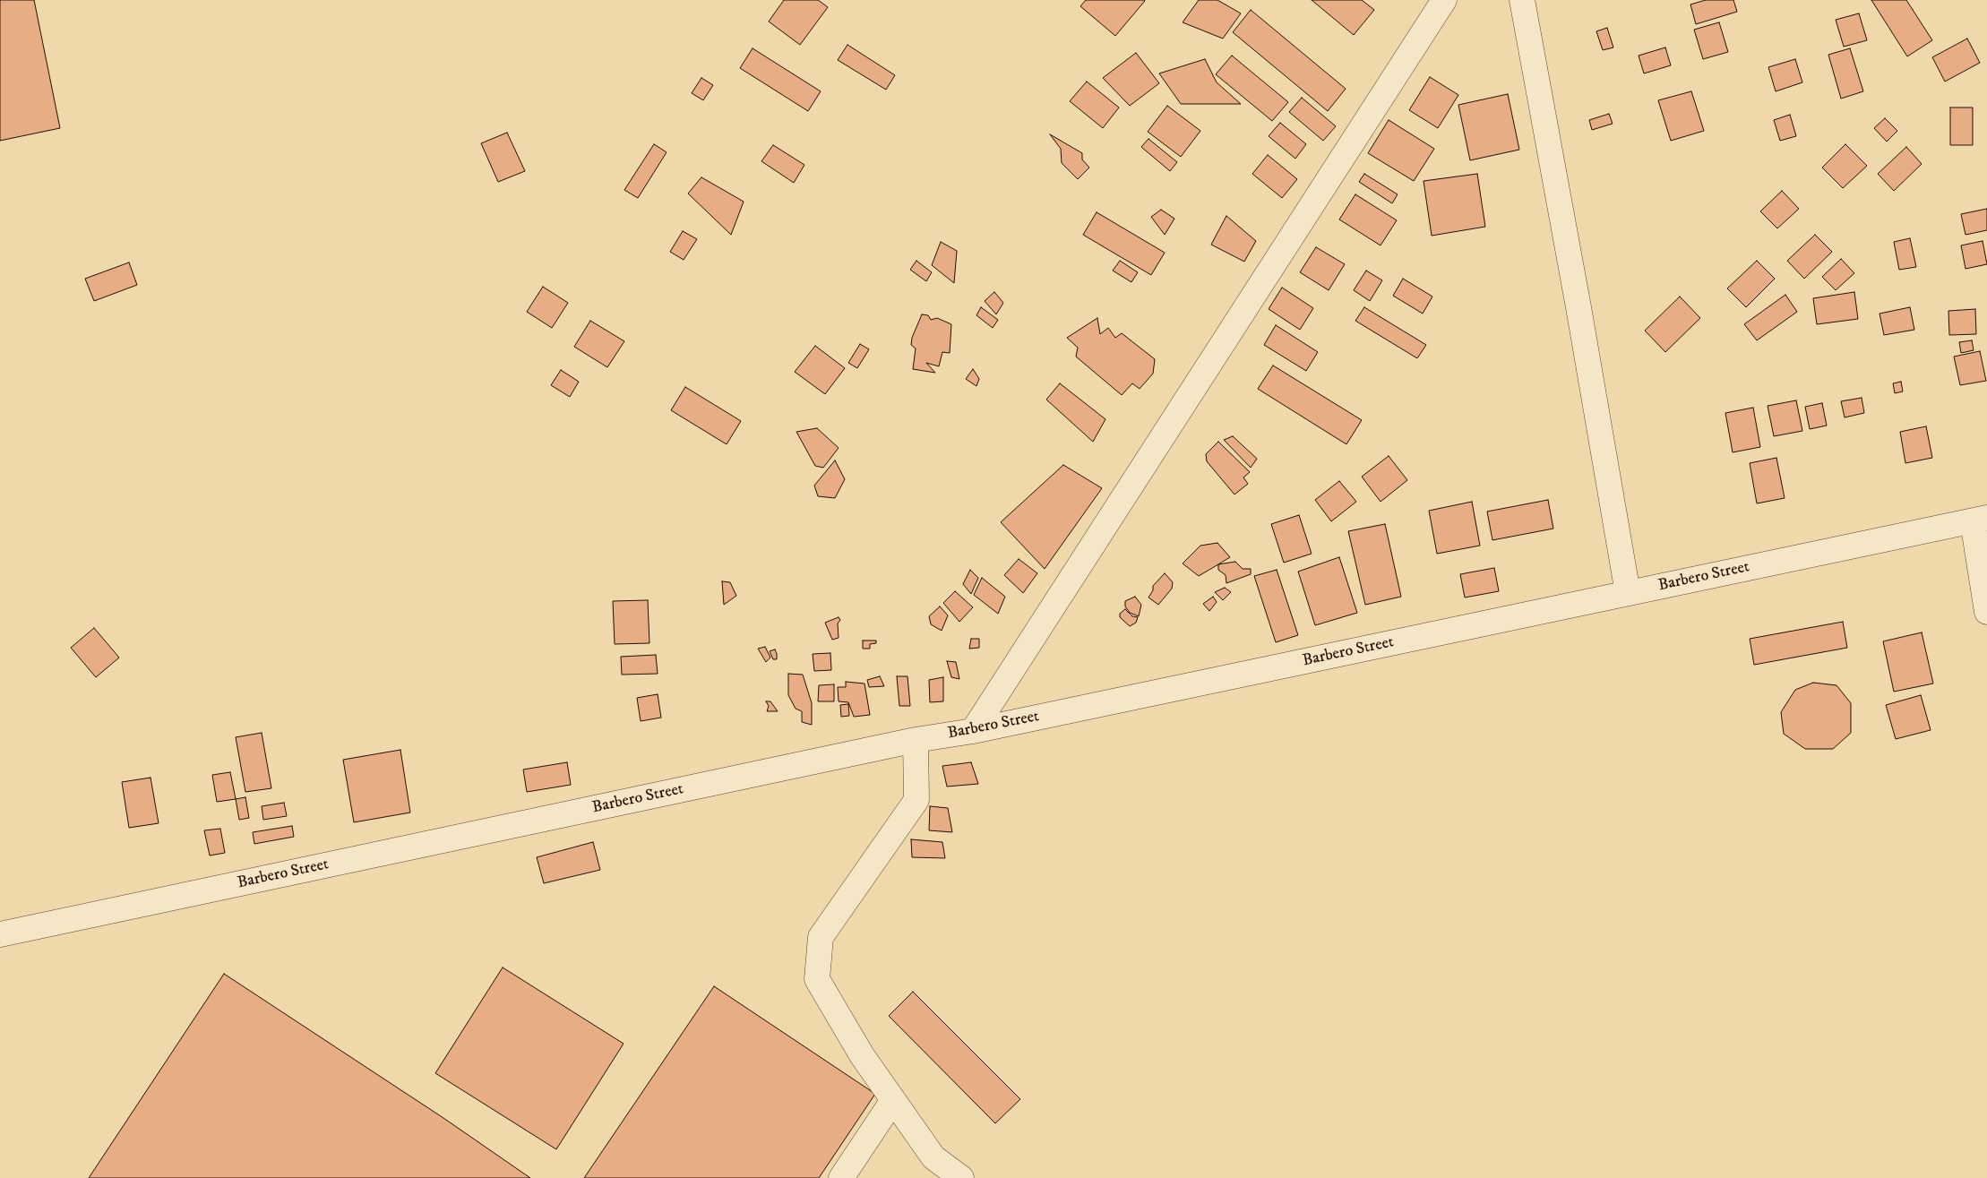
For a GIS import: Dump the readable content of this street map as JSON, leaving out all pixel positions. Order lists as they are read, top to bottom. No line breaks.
{"streets":{"street":["Barbero Street"]}}
